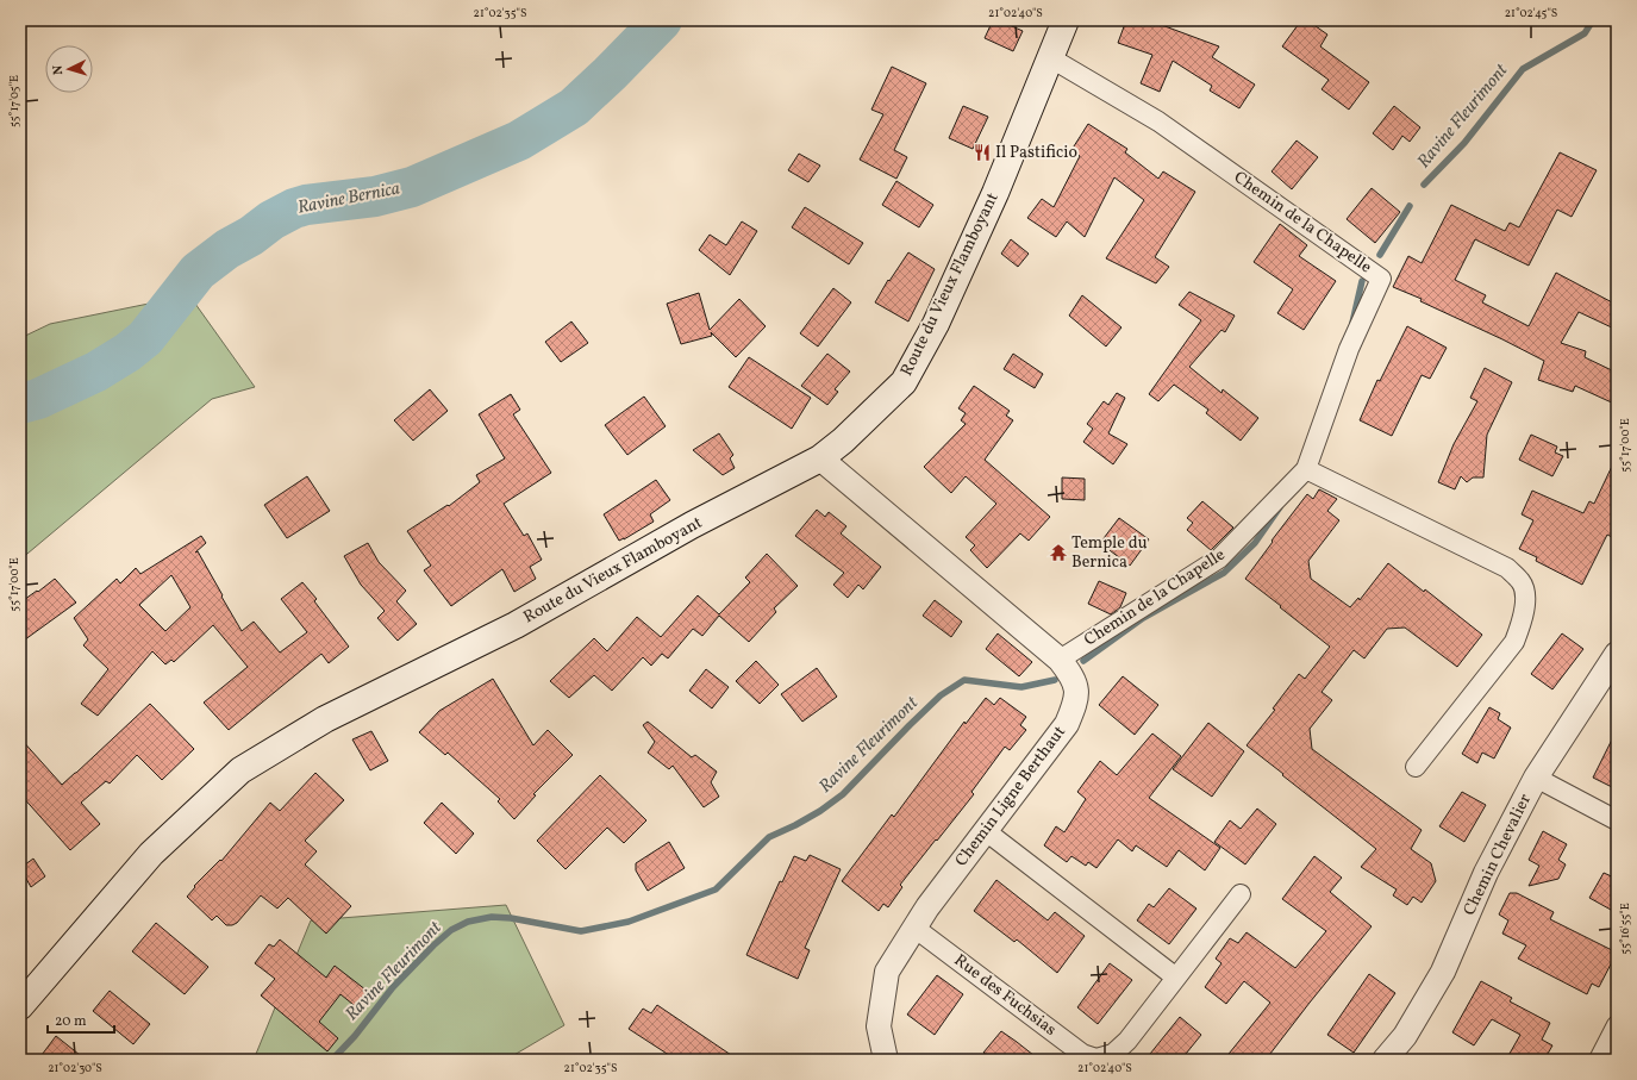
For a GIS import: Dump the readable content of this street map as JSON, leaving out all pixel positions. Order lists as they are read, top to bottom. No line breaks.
{"streets":{"main road":["Route du Vieux Flamboyant"],"street":["Chemin de la Chapelle","Chemin Ligne Berthaut","Chemin Chevalier","Rue des Fuchsias"]},"crossings":[["Chemin de la Chapelle","Route du Vieux Flamboyant"],["Chemin de la Chapelle","Chemin Ligne Berthaut"],["Route du Vieux Flamboyant","Chemin Ligne Berthaut"],["Chemin Ligne Berthaut","Rue des Fuchsias"]],"water":["Ravine Fleurimont","Ravine Bernica"],"places":{"restaurant":["Il Pastificio"],"temple":["Temple du Bernica"]},"scale_bar":"20 m","north":"left","coordinates":["21°02'35\"S","21°02'40\"S","21°02'45\"S","55°17'05\"E","55°17'00\"E","55°16'55\"E","21°02'30\"S"]}
